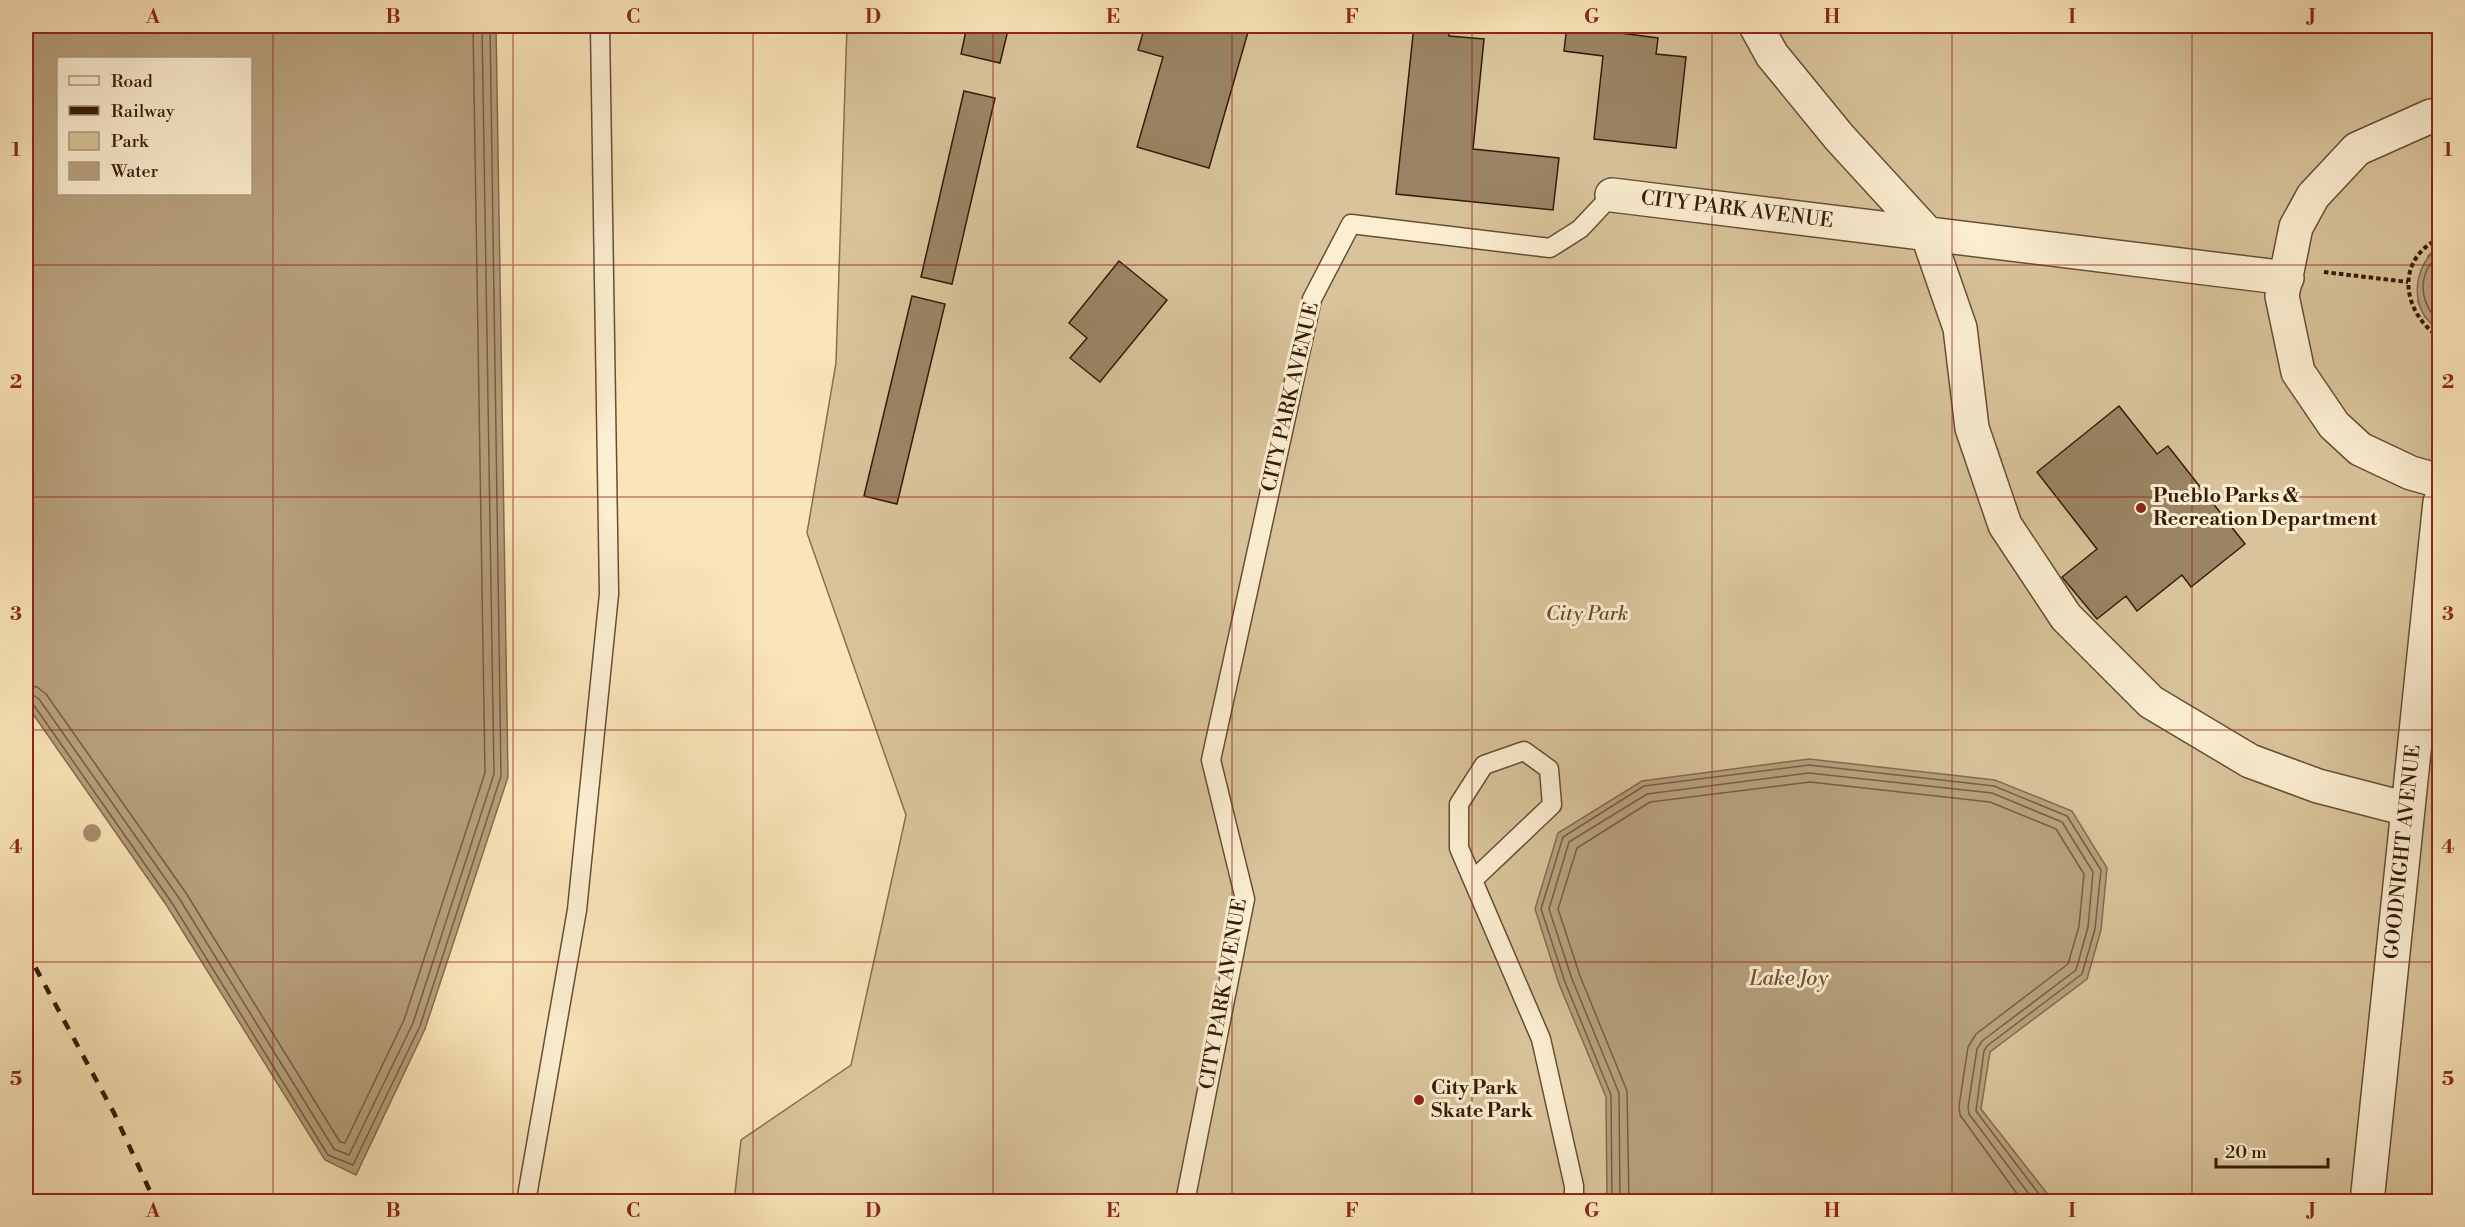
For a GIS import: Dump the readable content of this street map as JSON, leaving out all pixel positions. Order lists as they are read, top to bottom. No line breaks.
{"streets":{"street":["CITY PARK AVENUE","GOODNIGHT AVENUE"]},"water":["Lake Joy"],"parks":["City Park"],"places":["Pueblo Parks & Recreation Department","City Park Skate Park"],"legend":["Road","Railway","Park","Water"],"scale_bar":"20 m","grid":{"columns":["A","B","C","D","E","F","G","H","I","J"],"rows":["1","2","3","4","5"]}}
